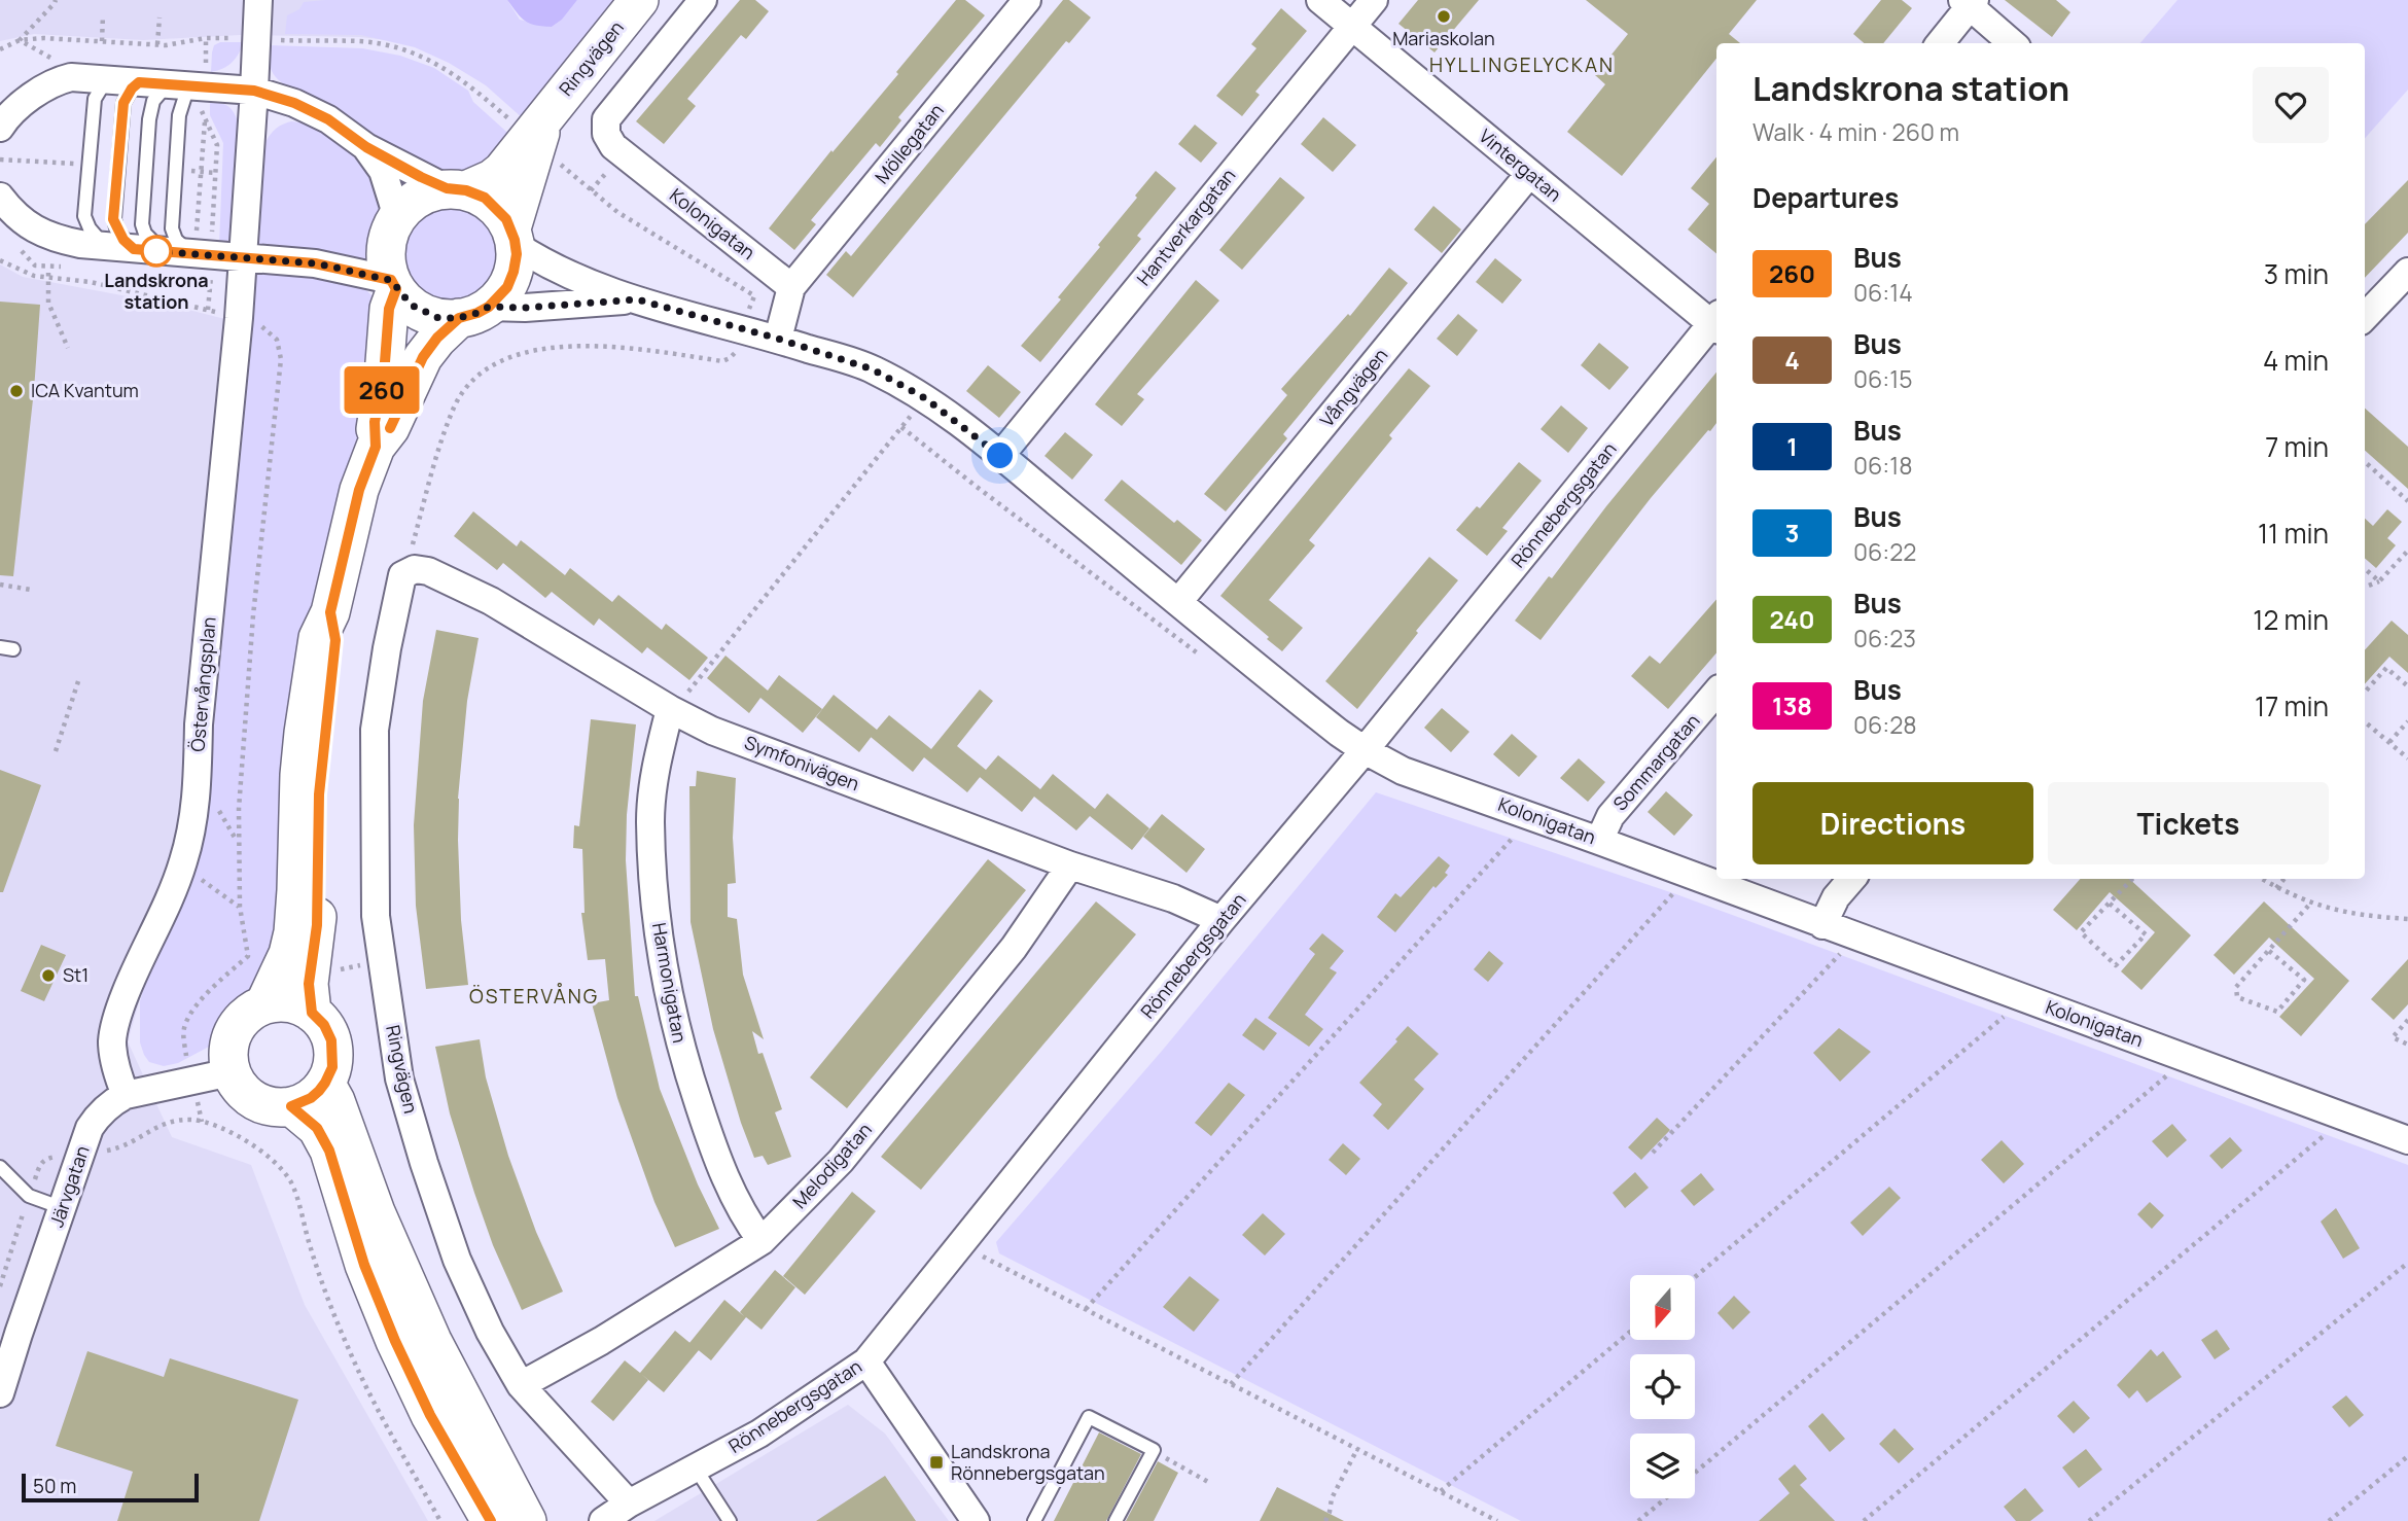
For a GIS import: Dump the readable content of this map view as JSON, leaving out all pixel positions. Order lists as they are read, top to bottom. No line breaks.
{"streets":{"main road":["Ringvägen"],"street":["Möllegatan","Vintergatan","Kolonigatan","Hantverkargatan","Vångvägen","Rönnebergsgatan","Östervångsplan","Sommargatan","Symfonivägen","Harmonigatan","Melodigatan","Järvgatan"]},"crossings":[["Ringvägen","Kolonigatan"],["Ringvägen","Rönnebergsgatan"],["Ringvägen","Symfonivägen"],["Ringvägen","Melodigatan"],["Ringvägen","Järvgatan"],["Möllegatan","Kolonigatan"],["Vintergatan","Hantverkargatan"],["Vintergatan","Vångvägen"],["Kolonigatan","Hantverkargatan"],["Kolonigatan","Vångvägen"],["Kolonigatan","Rönnebergsgatan"],["Kolonigatan","Sommargatan"],["Rönnebergsgatan","Symfonivägen"],["Östervångsplan","Järvgatan"],["Symfonivägen","Harmonigatan"],["Symfonivägen","Melodigatan"],["Harmonigatan","Melodigatan"]],"districts":["HYLLINGELYCKAN","ÖSTERVÅNG"],"places":{"other":["Mariaskolan","Landskrona station","ICA Kvantum","St1"],"transit":["Landskrona Rönnebergsgatan"]},"lines":["bus line 260"],"scale_bar":"50 m","north":"bottom","page":{"on_map":"260","heading":[["Landskrona station","Walk · 4 min · 260 m"],"Departures"],"list":[{"mark":"260","name":"Bus","note":"06:14","value":"3 min"},{"mark":"4","name":"Bus","note":"06:15","value":"4 min"},{"mark":"1","name":"Bus","note":"06:18","value":"7 min"},{"mark":"3","name":"Bus","note":"06:22","value":"11 min"},{"mark":"240","name":"Bus","note":"06:23","value":"12 min"},{"mark":"138","name":"Bus","note":"06:28","value":"17 min"}],"buttons":["Directions","Tickets"],"scale":"50 m"}}
